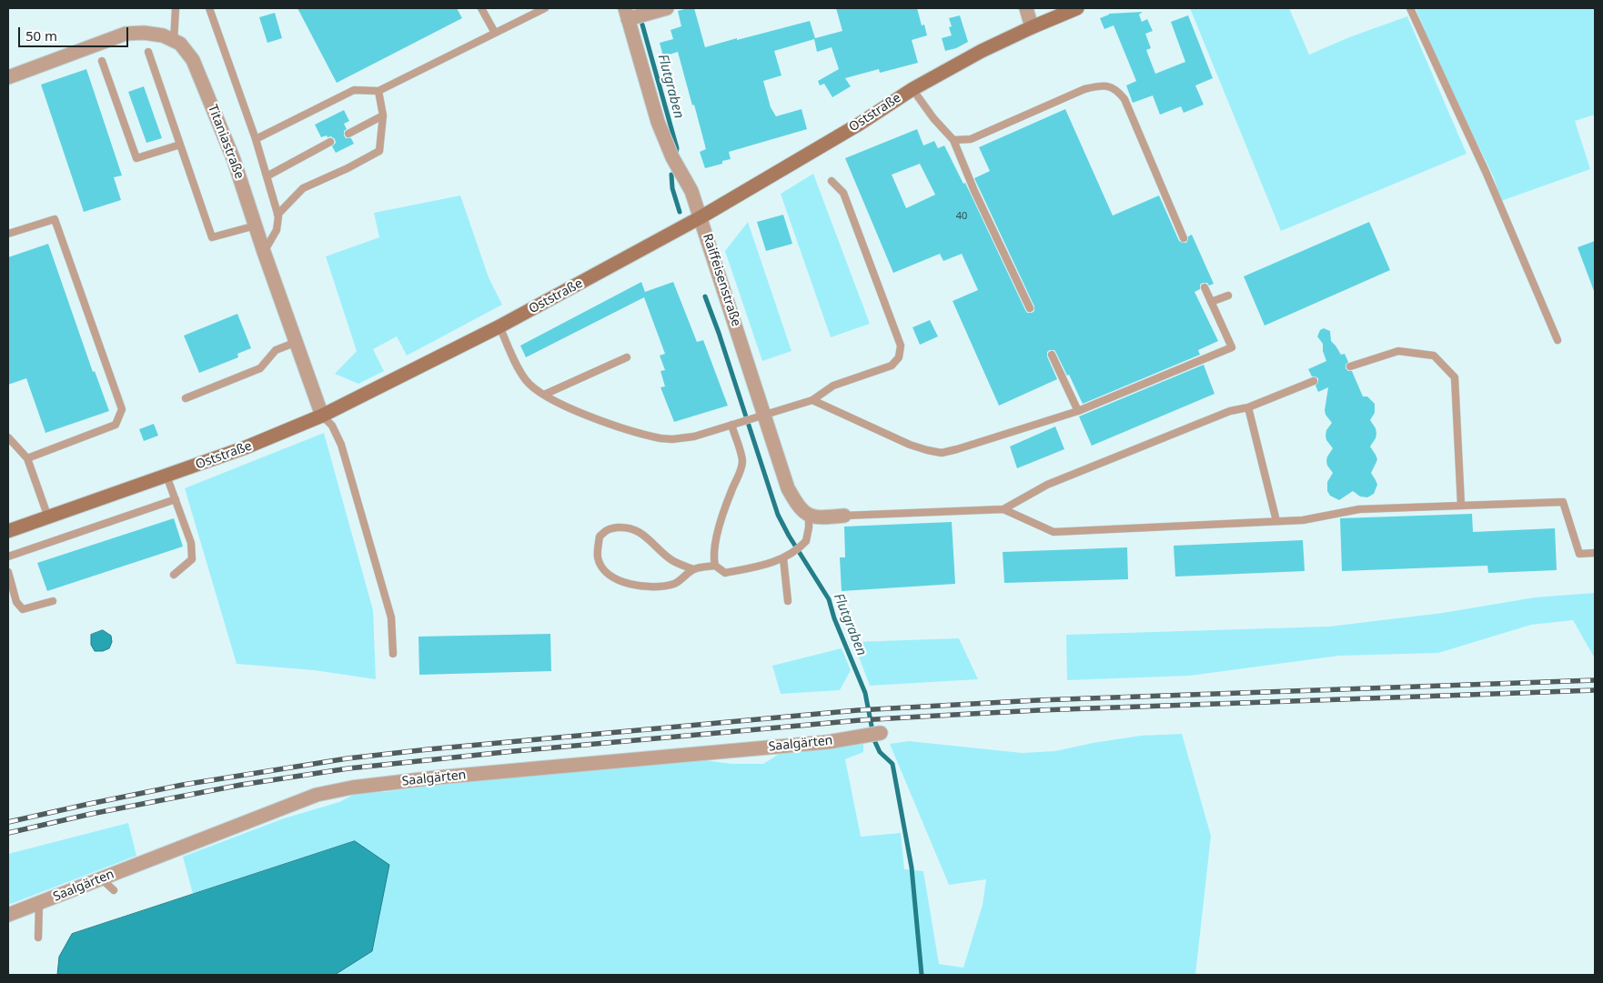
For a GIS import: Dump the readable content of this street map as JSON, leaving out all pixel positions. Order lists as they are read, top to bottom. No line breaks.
{"streets":{"street":["Oststraße","Titaniastraße","Raiffeisenstraße","Saalgärten"]},"crossings":[["Oststraße","Titaniastraße"],["Oststraße","Raiffeisenstraße"]],"water":["Flutgraben"],"house_numbers":["40"],"scale_bar":"50 m"}
